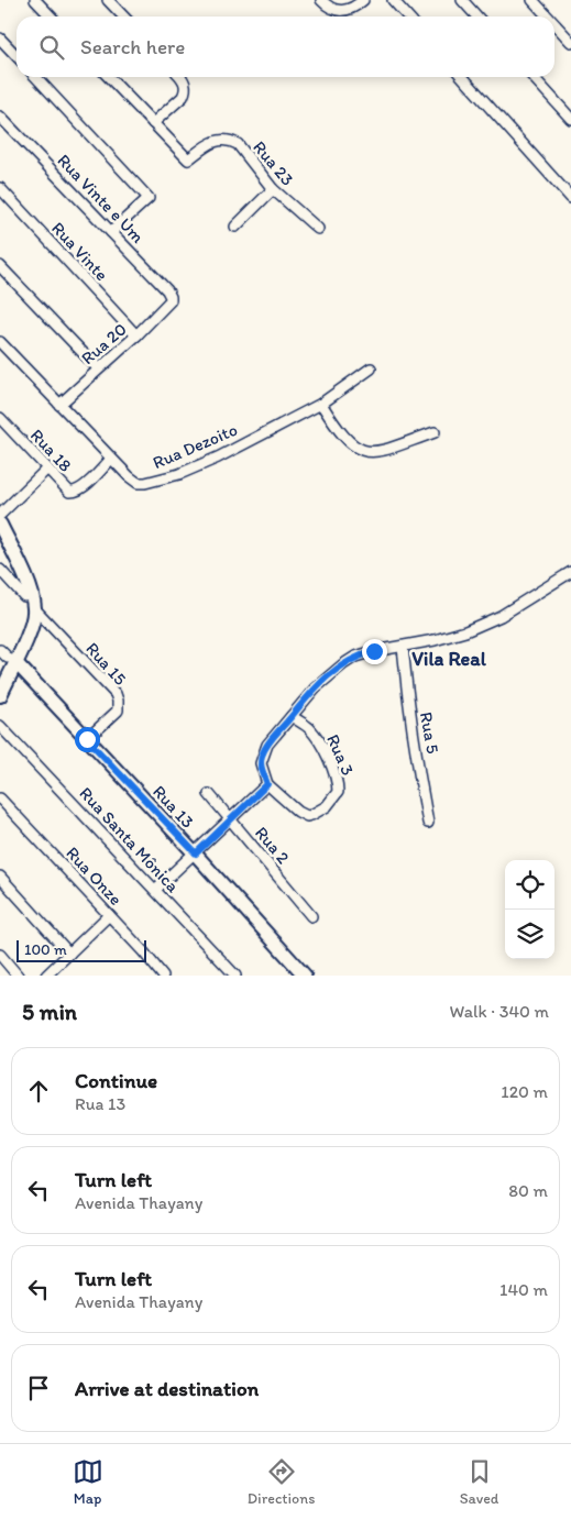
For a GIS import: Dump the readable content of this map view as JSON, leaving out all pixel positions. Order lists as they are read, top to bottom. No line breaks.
{"streets":{"street":["Rua 23","Rua Vinte e Um","Rua Vinte","Rua 20","Rua Dezoito","Rua 18","Rua 15","Rua 5","Rua 3","Rua 13","Rua Santa Mônica","Rua 2","Rua Onze"]},"crossings":[["Rua Vinte e Um","Rua 20"],["Rua Vinte","Rua 20"],["Rua 20","Rua Dezoito"],["Rua Dezoito","Rua 18"],["Rua 15","Rua 13"]],"districts":["Vila Real"],"scale_bar":"100 m","page":{"search":"Search here","scale":"100 m","heading":["5 min","Walk · 340 m"],"list":[["Continue","Rua 13","120 m"],["Turn left","Avenida Thayany","80 m"],["Turn left","Avenida Thayany","140 m"],"Arrive at destination"],"nav":["Map","Directions","Saved"]}}
